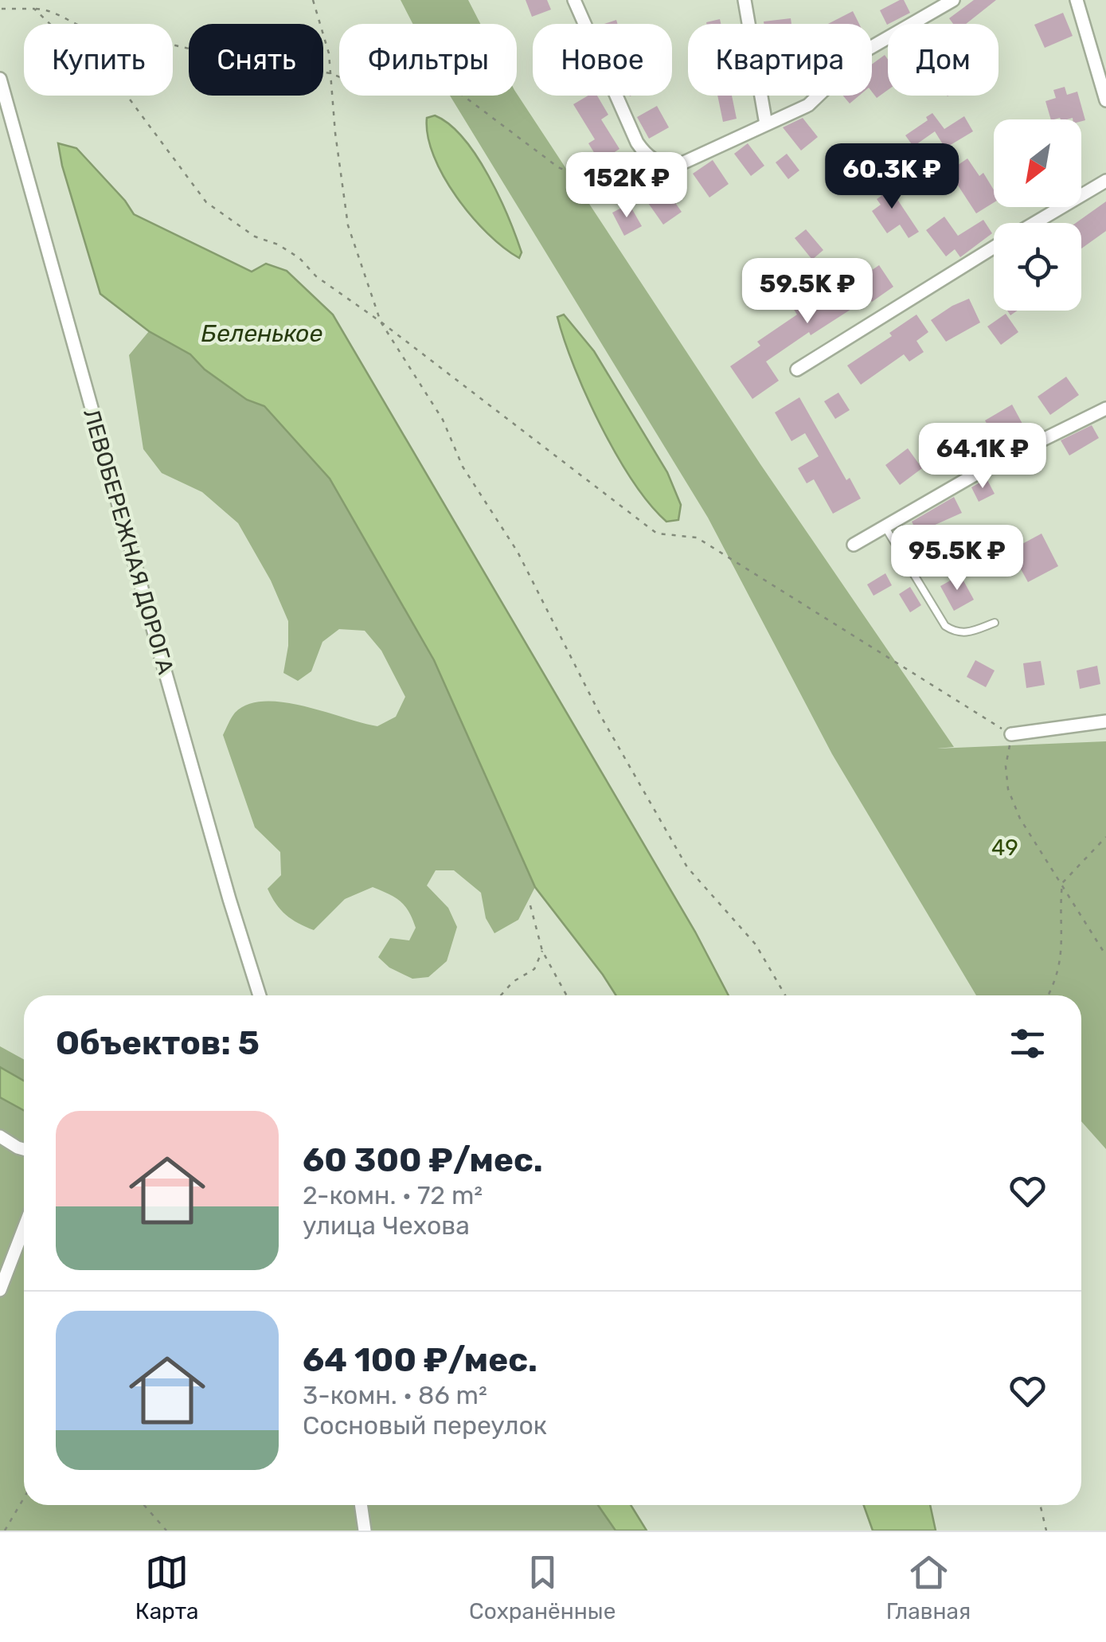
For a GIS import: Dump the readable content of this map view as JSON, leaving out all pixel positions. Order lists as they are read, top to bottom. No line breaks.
{"streets":{"street":["ЛЕВОБЕРЕЖНАЯ ДОРОГА"]},"water":["Беленькое"],"parks":["49"],"north":"bottom left","page":{"chip":["Купить","Снять","Фильтры","Новое","Квартира","Дом"],"price":["60.3K ₽","152K ₽","59.5K ₽","64.1K ₽","95.5K ₽"],"heading":"Объектов: 5","list":[{"name":"60 300 ₽/мес.","note":"2-комн. · 72 m² · улица Чехова"},{"name":"64 100 ₽/мес.","note":"3-комн. · 86 m² · Сосновый переулок"}],"tabs":["Карта","Сохранённые","Главная"]}}
